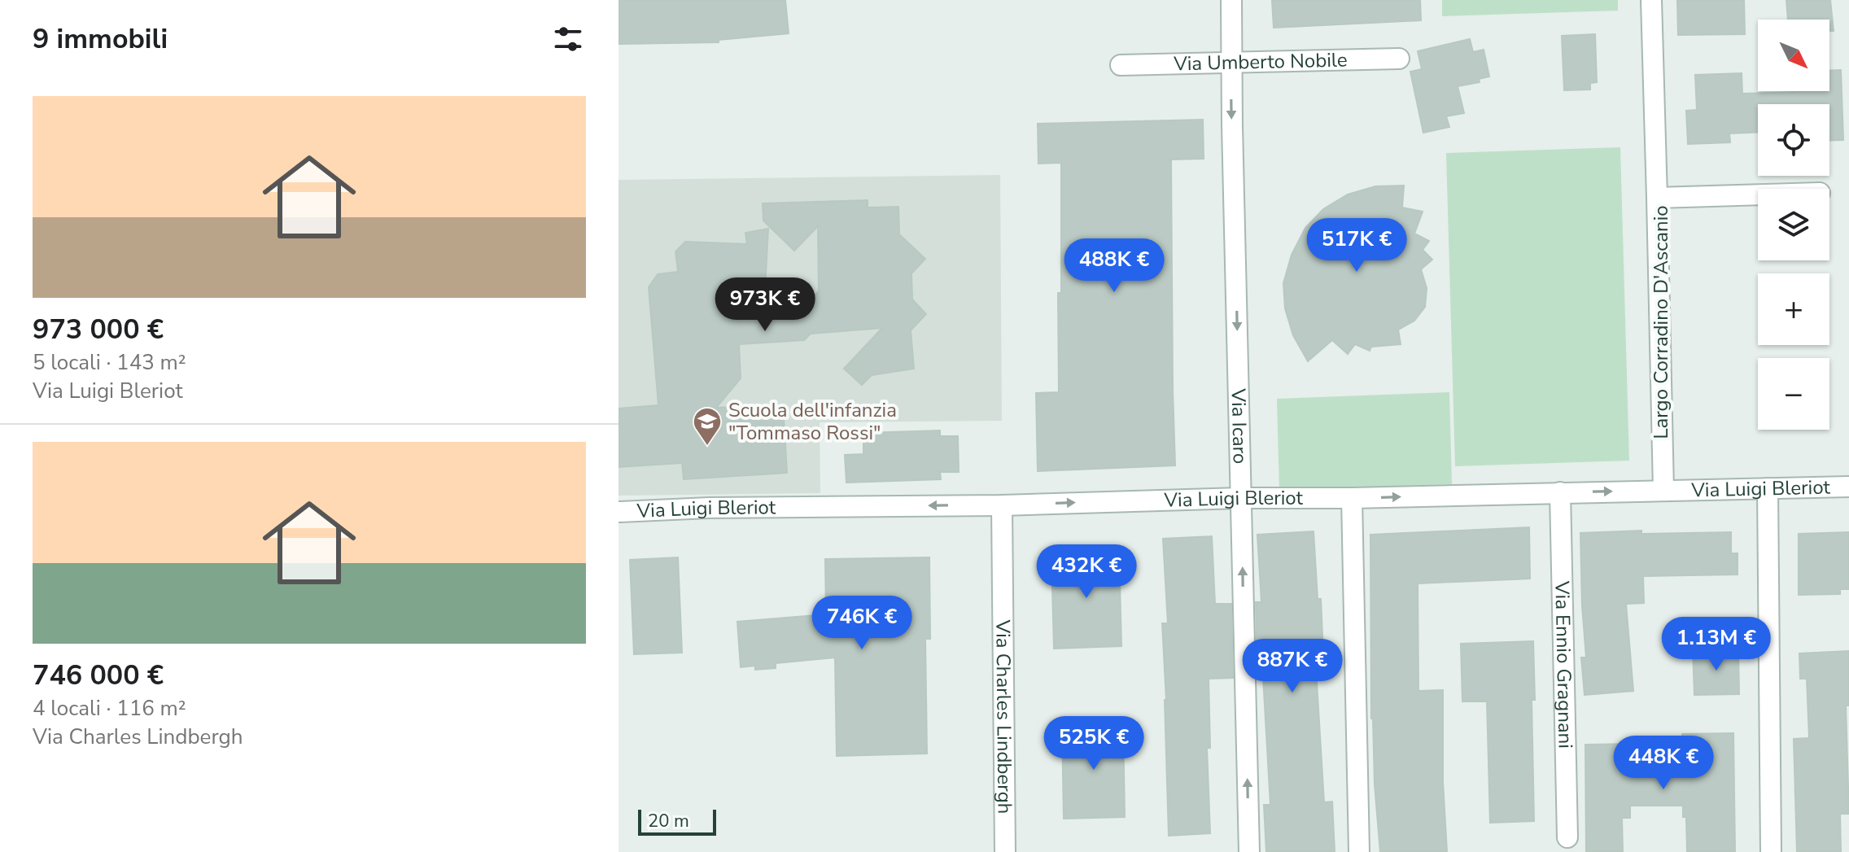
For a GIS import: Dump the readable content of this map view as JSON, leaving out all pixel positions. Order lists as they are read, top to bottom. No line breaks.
{"streets":{"street":["Via Umberto Nobile","Largo Corradino D'Ascanio","Via Icaro","Via Luigi Bleriot","Via Ennio Gragnani","Via Charles Lindbergh"]},"crossings":[["Via Umberto Nobile","Via Icaro"],["Largo Corradino D'Ascanio","Via Luigi Bleriot"],["Via Icaro","Via Luigi Bleriot"],["Via Luigi Bleriot","Via Ennio Gragnani"],["Via Luigi Bleriot","Via Charles Lindbergh"]],"places":{"school or university":["Scuola dell'infanzia \"Tommaso Rossi\""]},"scale_bar":"20 m","north":"bottom right","page":{"heading":"9 immobili","map_buttons":["+","−"],"list":[{"name":"973 000 €","note":"5 locali · 143 m² · Via Luigi Bleriot"},{"name":"746 000 €","note":"4 locali · 116 m² · Via Charles Lindbergh"}],"price":["517K €","488K €","973K €","432K €","746K €","1.13M €","887K €","525K €","448K €"],"scale":"20 m"}}
